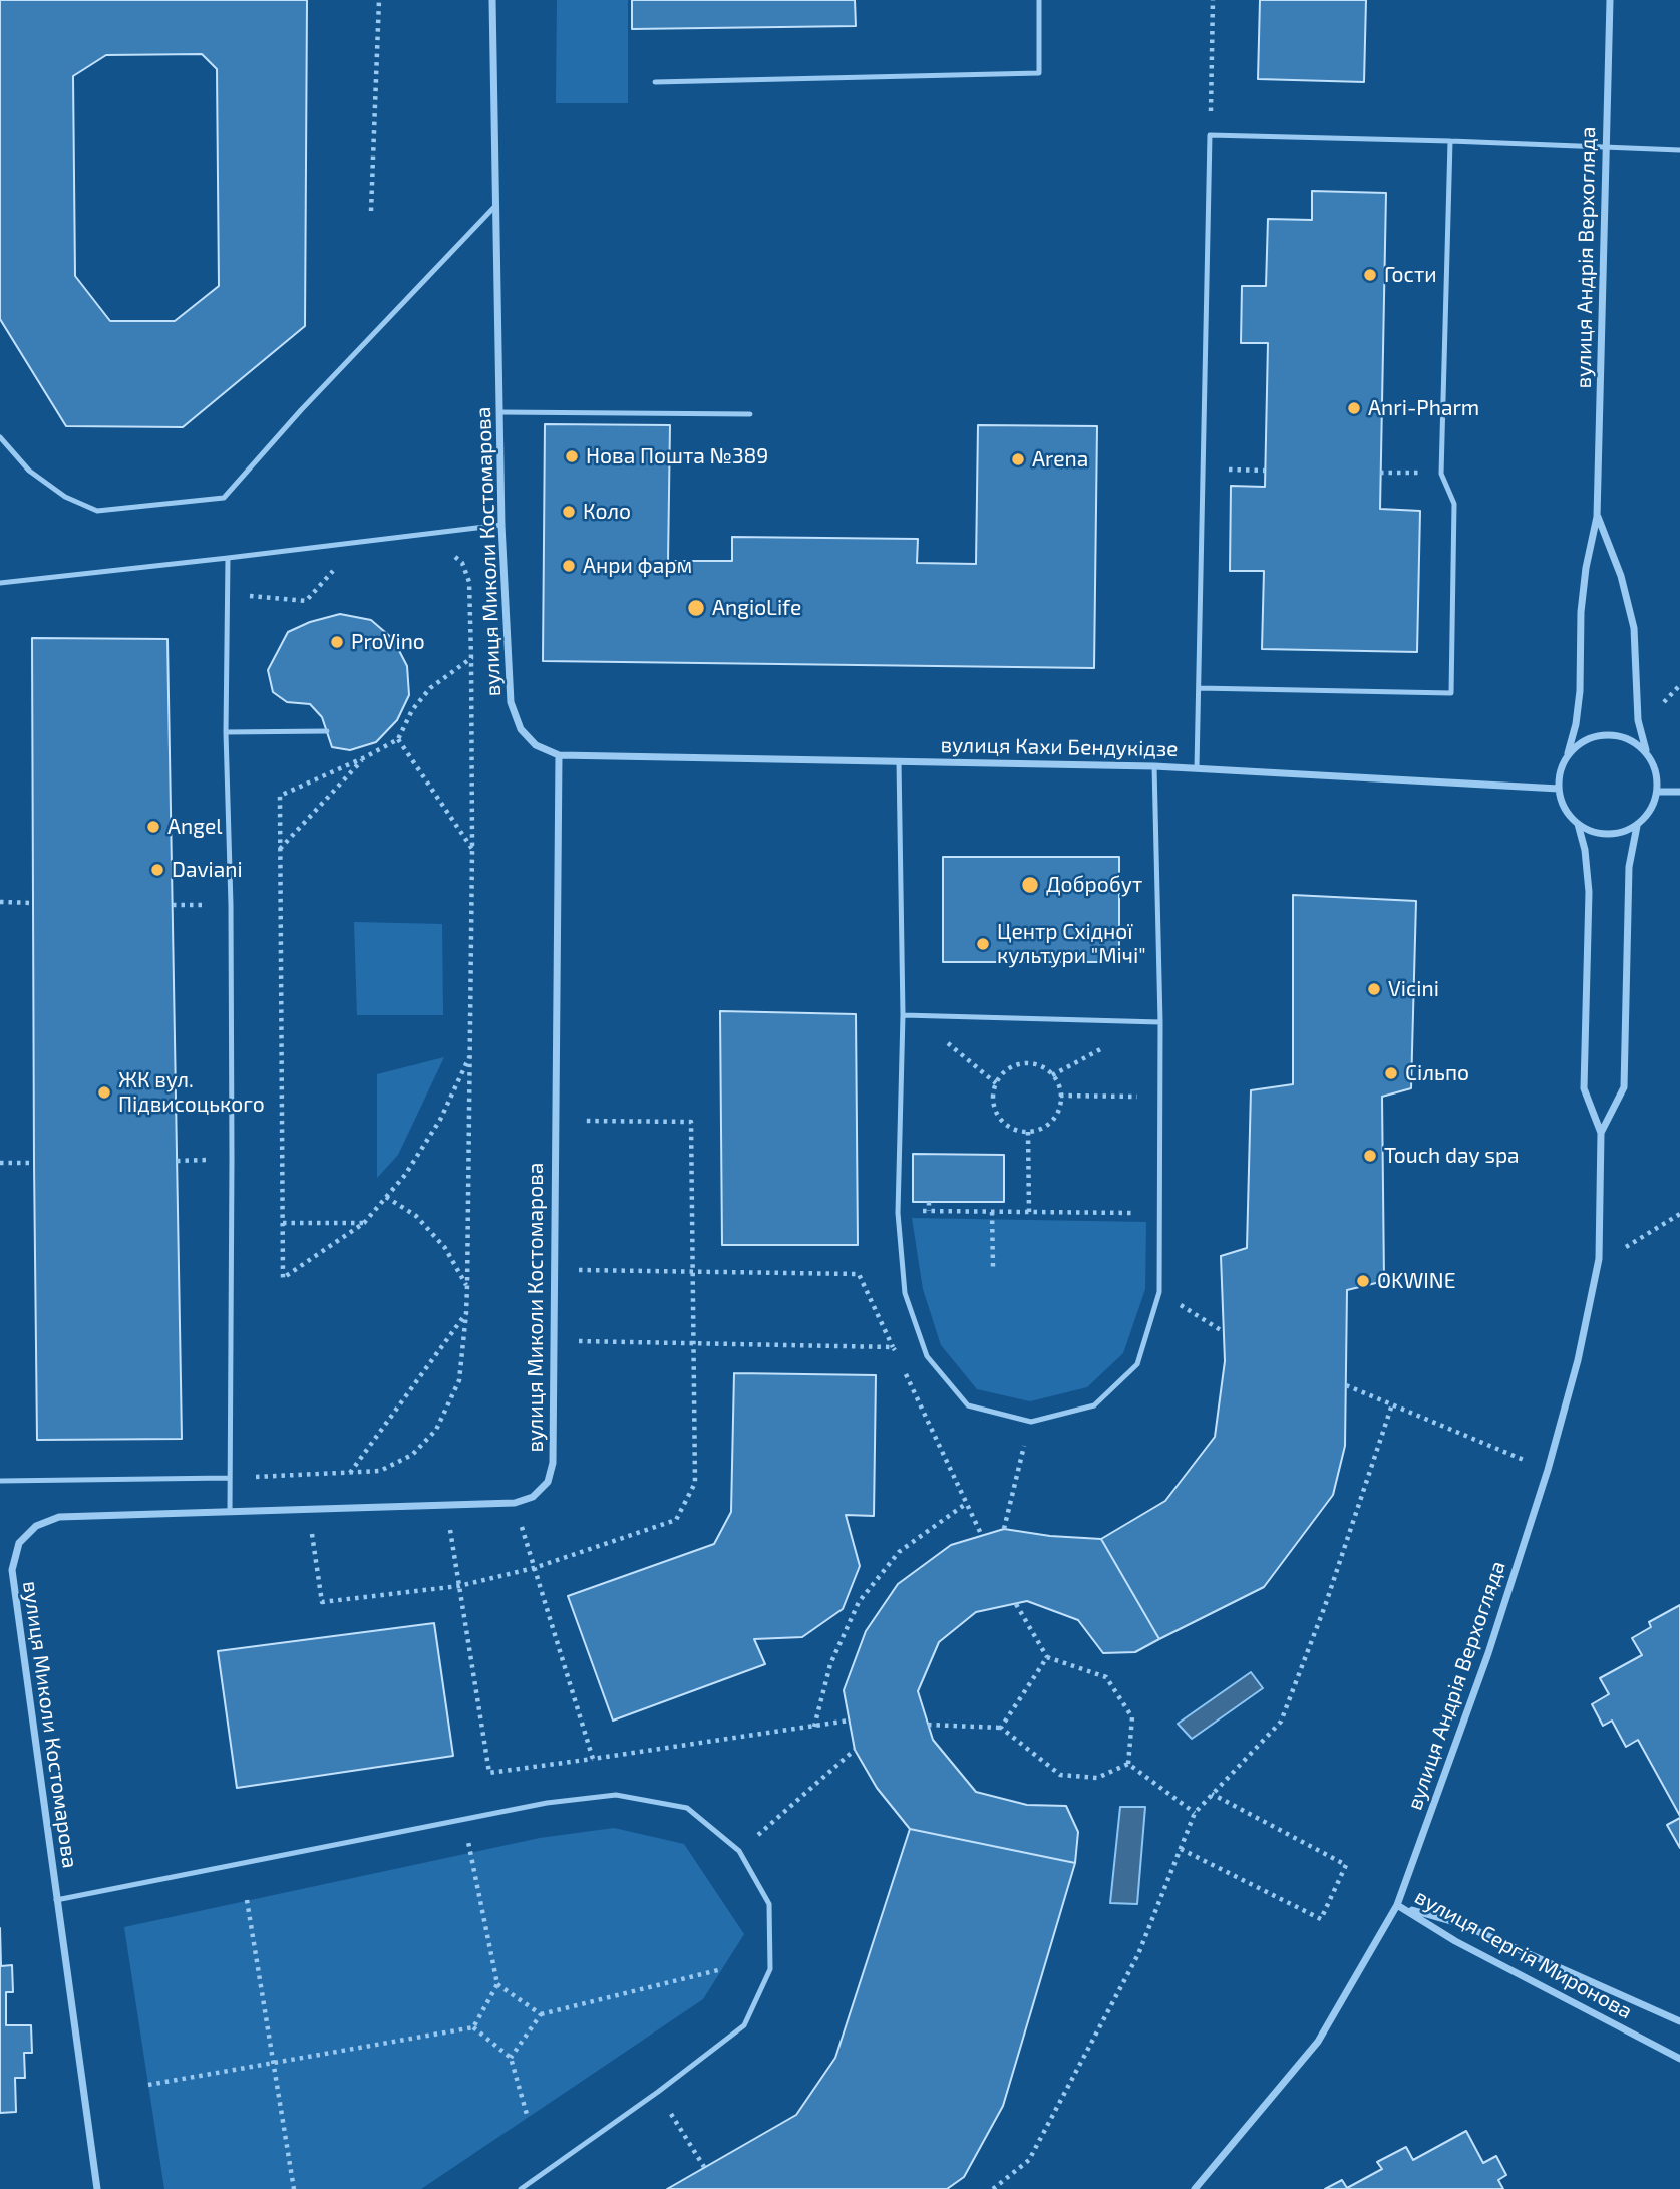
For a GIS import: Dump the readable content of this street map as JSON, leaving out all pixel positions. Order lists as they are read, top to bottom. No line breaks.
{"streets":{"street":["вулиця Андрія Верхогляда","вулиця Миколи Костомарова","вулиця Кахи Бендукідзе","вулиця Сергія Миронова"]},"crossings":[["вулиця Андрія Верхогляда","вулиця Кахи Бендукідзе"],["вулиця Андрія Верхогляда","вулиця Сергія Миронова"],["вулиця Миколи Костомарова","вулиця Кахи Бендукідзе"]],"places":["Гости","Anri-Pharm","Нова Пошта №389","Arena","Коло","Анри фарм","AngioLife","ProVino","Angel","Daviani","Добробут","Центр Східної культури \"Мічі\"","Vicini","Сільпо","ЖК вул. Підвисоцького","Touch day spa","OKWINE"]}
